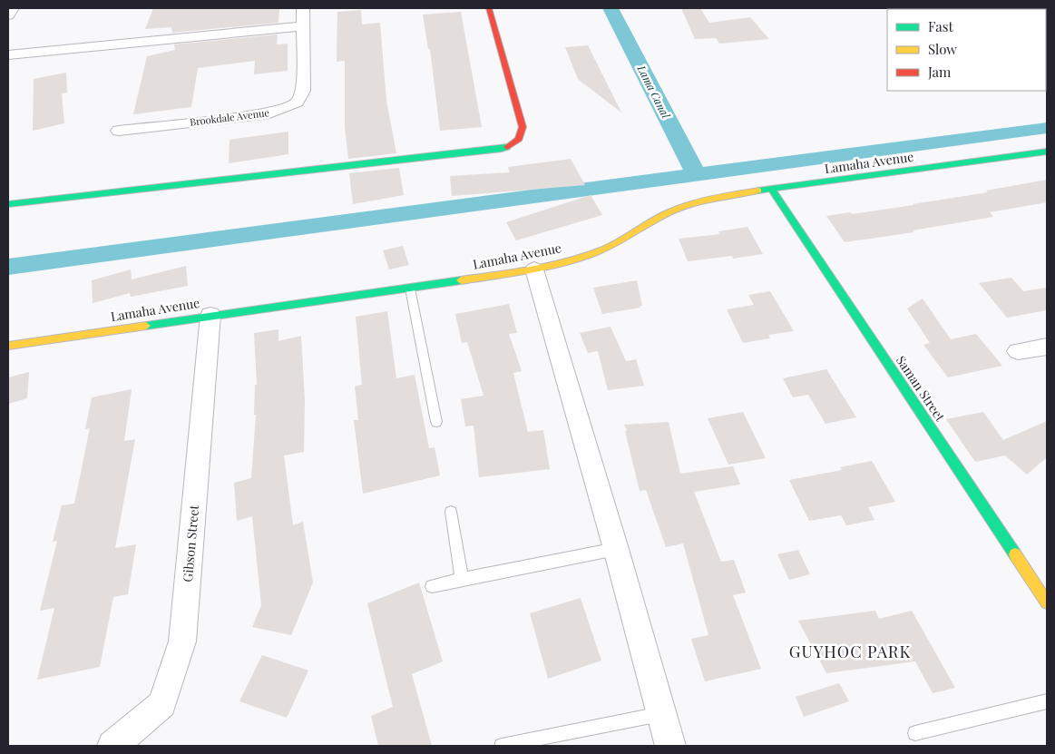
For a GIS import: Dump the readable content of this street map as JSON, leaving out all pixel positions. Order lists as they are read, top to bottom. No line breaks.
{"streets":{"street":["Brookdale Avenue","Lamaha Avenue","Saman Street","Gibson Street"]},"crossings":[["Lamaha Avenue","Saman Street"],["Lamaha Avenue","Gibson Street"]],"districts":["GUYHOC PARK"],"water":["Lama Canal"],"legend":["Fast","Slow","Jam"]}
